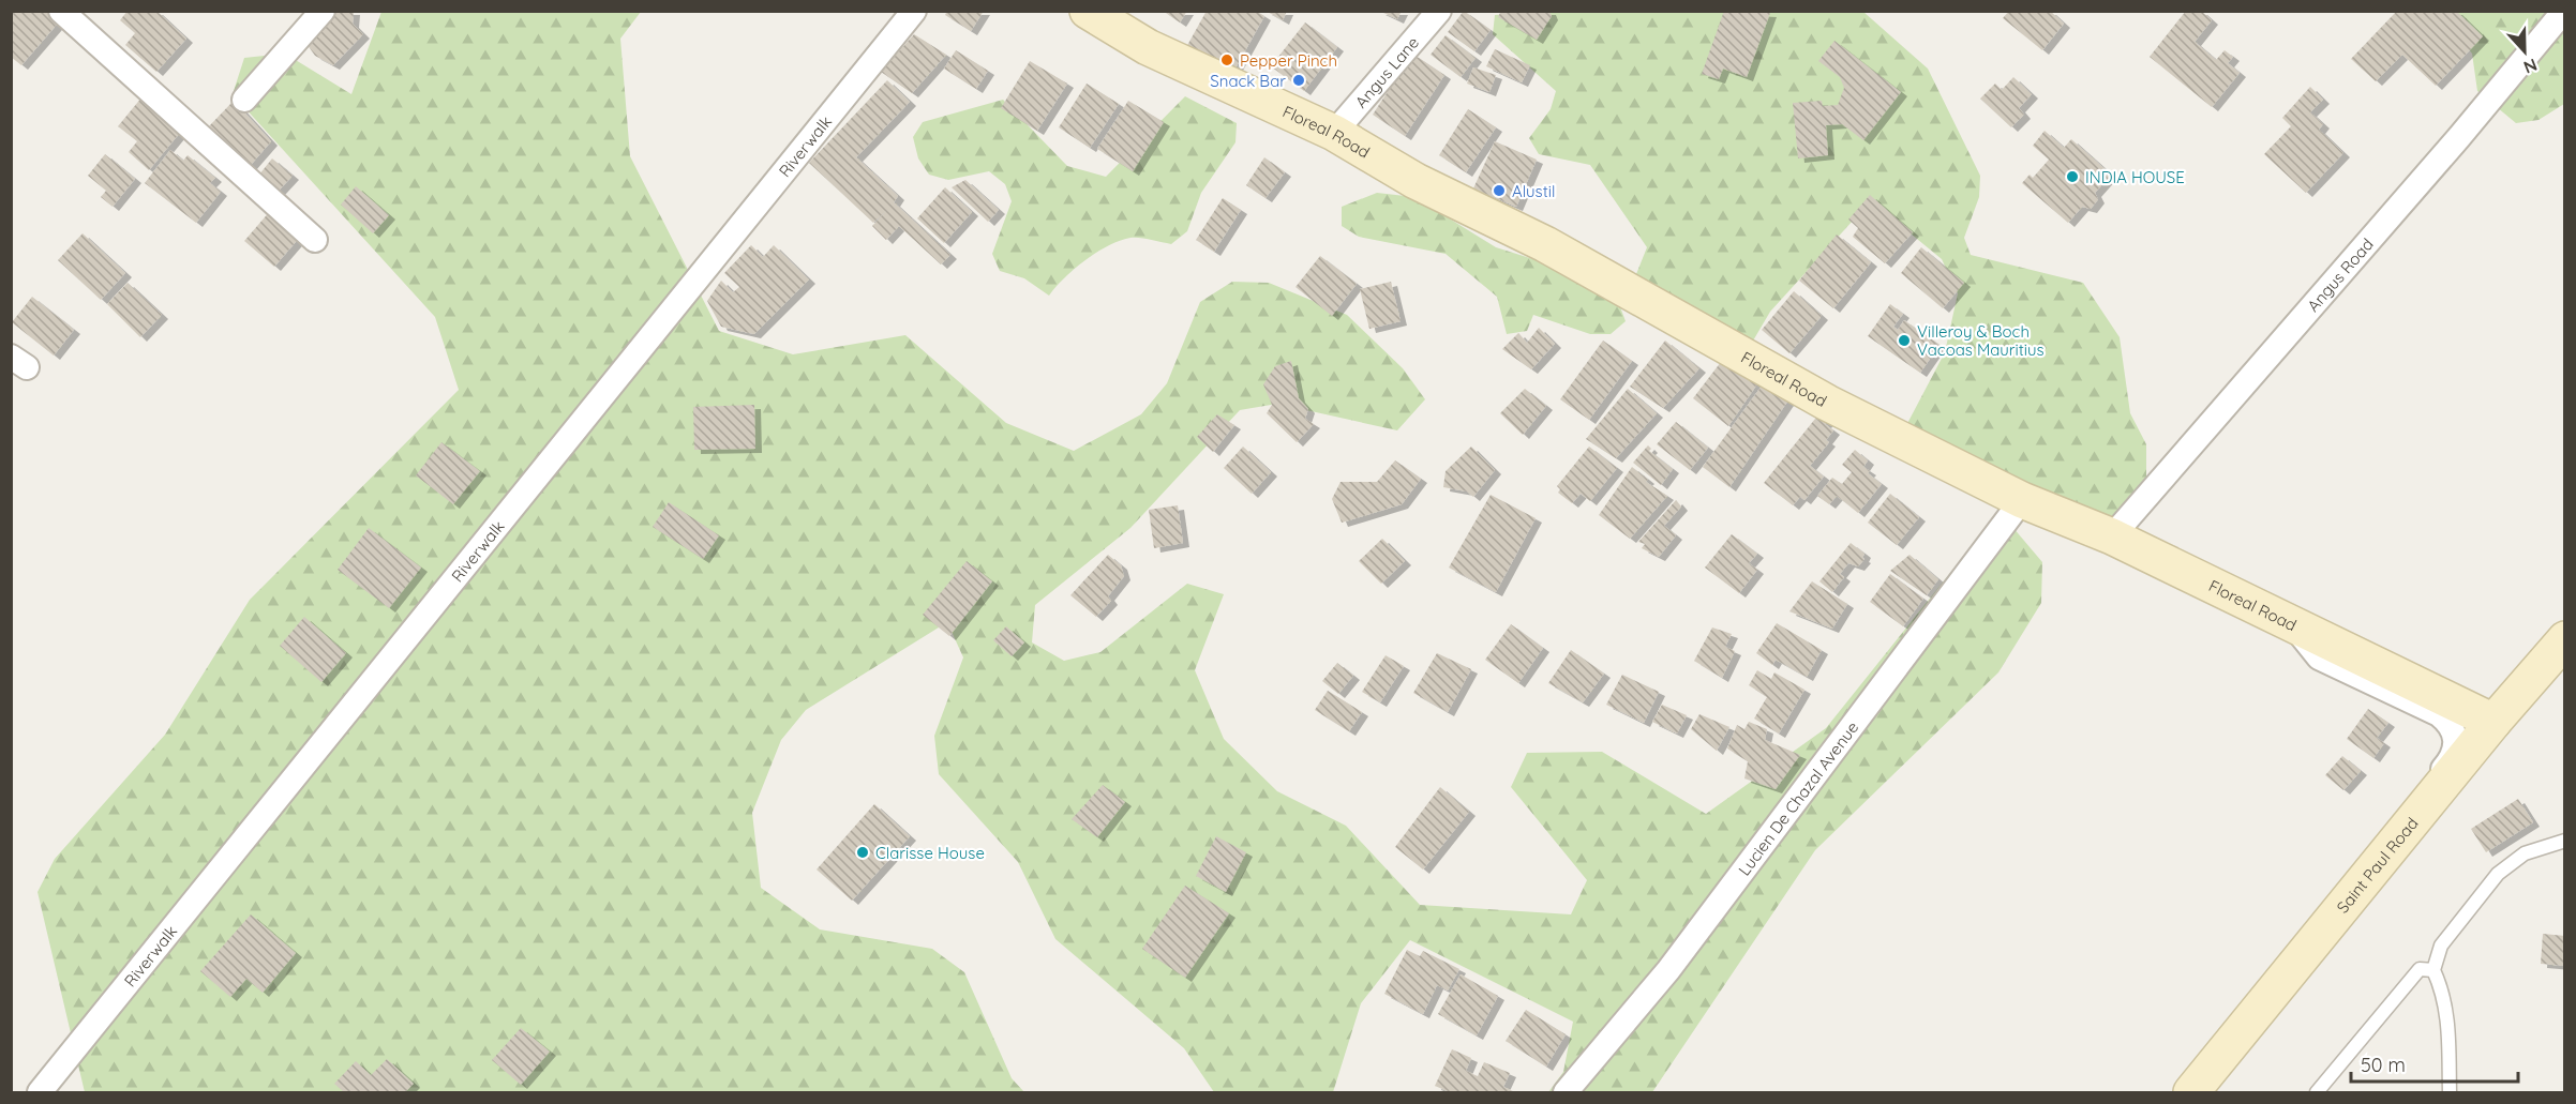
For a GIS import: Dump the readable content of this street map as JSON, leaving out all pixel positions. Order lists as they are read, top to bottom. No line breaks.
{"streets":{"main road":["Floreal Road","Saint Paul Road"],"street":["Angus Lane","Riverwalk","Angus Road","Lucien De Chazal Avenue"]},"crossings":[["Angus Lane","Floreal Road"],["Floreal Road","Angus Road"],["Floreal Road","Lucien De Chazal Avenue"],["Floreal Road","Saint Paul Road"]],"places":["Pepper Pinch","Snack Bar","INDIA HOUSE","Alustil","Villeroy & Boch Vacoas Mauritius","Clarisse House"],"scale_bar":"50 m","north":"bottom"}
